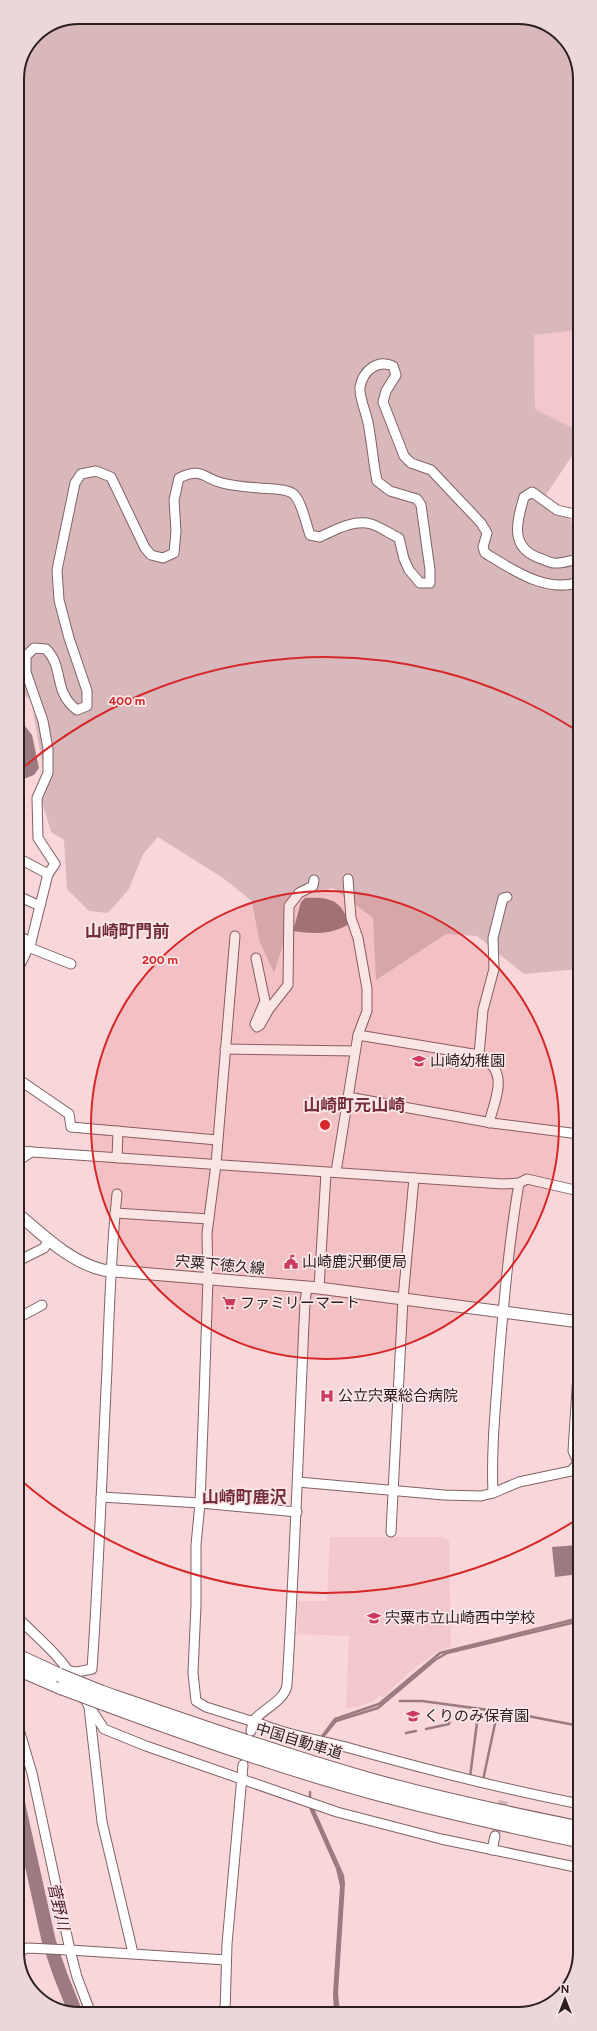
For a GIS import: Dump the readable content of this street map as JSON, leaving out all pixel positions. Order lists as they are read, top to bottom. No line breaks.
{"streets":{"highway":["中国自動車道"],"main road":["宍粟下徳久線"]},"districts":["山崎町門前","山崎町元山崎","山崎町鹿沢"],"water":["菅野川"],"places":{"school or university":["山崎幼稚園","宍粟市立山崎西中学校","くりのみ保育園"],"public building":["山崎鹿沢郵便局"],"supermarket":["ファミリーマート"],"hospital":["公立宍粟総合病院"]},"north":"top","rings":["400 m","200 m"]}
